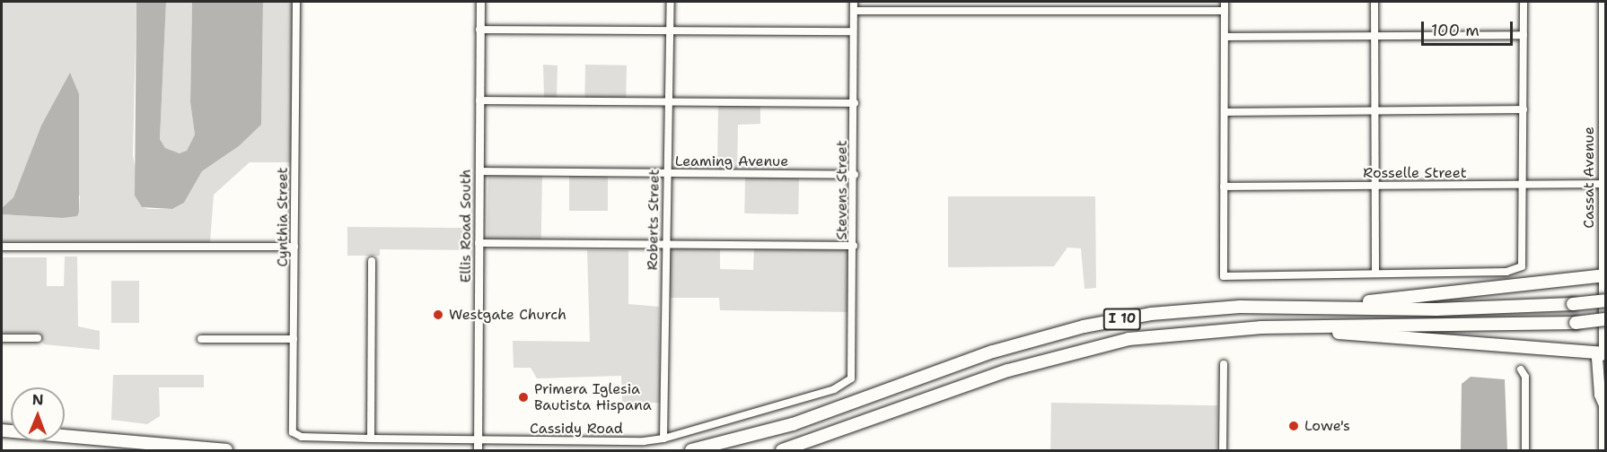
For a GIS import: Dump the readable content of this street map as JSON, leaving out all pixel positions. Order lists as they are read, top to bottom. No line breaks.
{"streets":{"highway":["I 10"],"main road":["Cassat Avenue"],"street":["Leaming Avenue","Rosselle Street","Stevens Street","Cynthia Street","Roberts Street","Ellis Road South","Cassidy Road"]},"crossings":[["Leaming Avenue","Stevens Street"],["Leaming Avenue","Roberts Street"],["Leaming Avenue","Ellis Road South"],["Rosselle Street","Cassat Avenue"],["Stevens Street","Cassidy Road"],["Cynthia Street","Cassidy Road"],["Roberts Street","Cassidy Road"],["Ellis Road South","Cassidy Road"]],"places":["Westgate Church","Primera Iglesia Bautista Hispana","Lowe's"],"scale_bar":"100 m","north":"top"}
